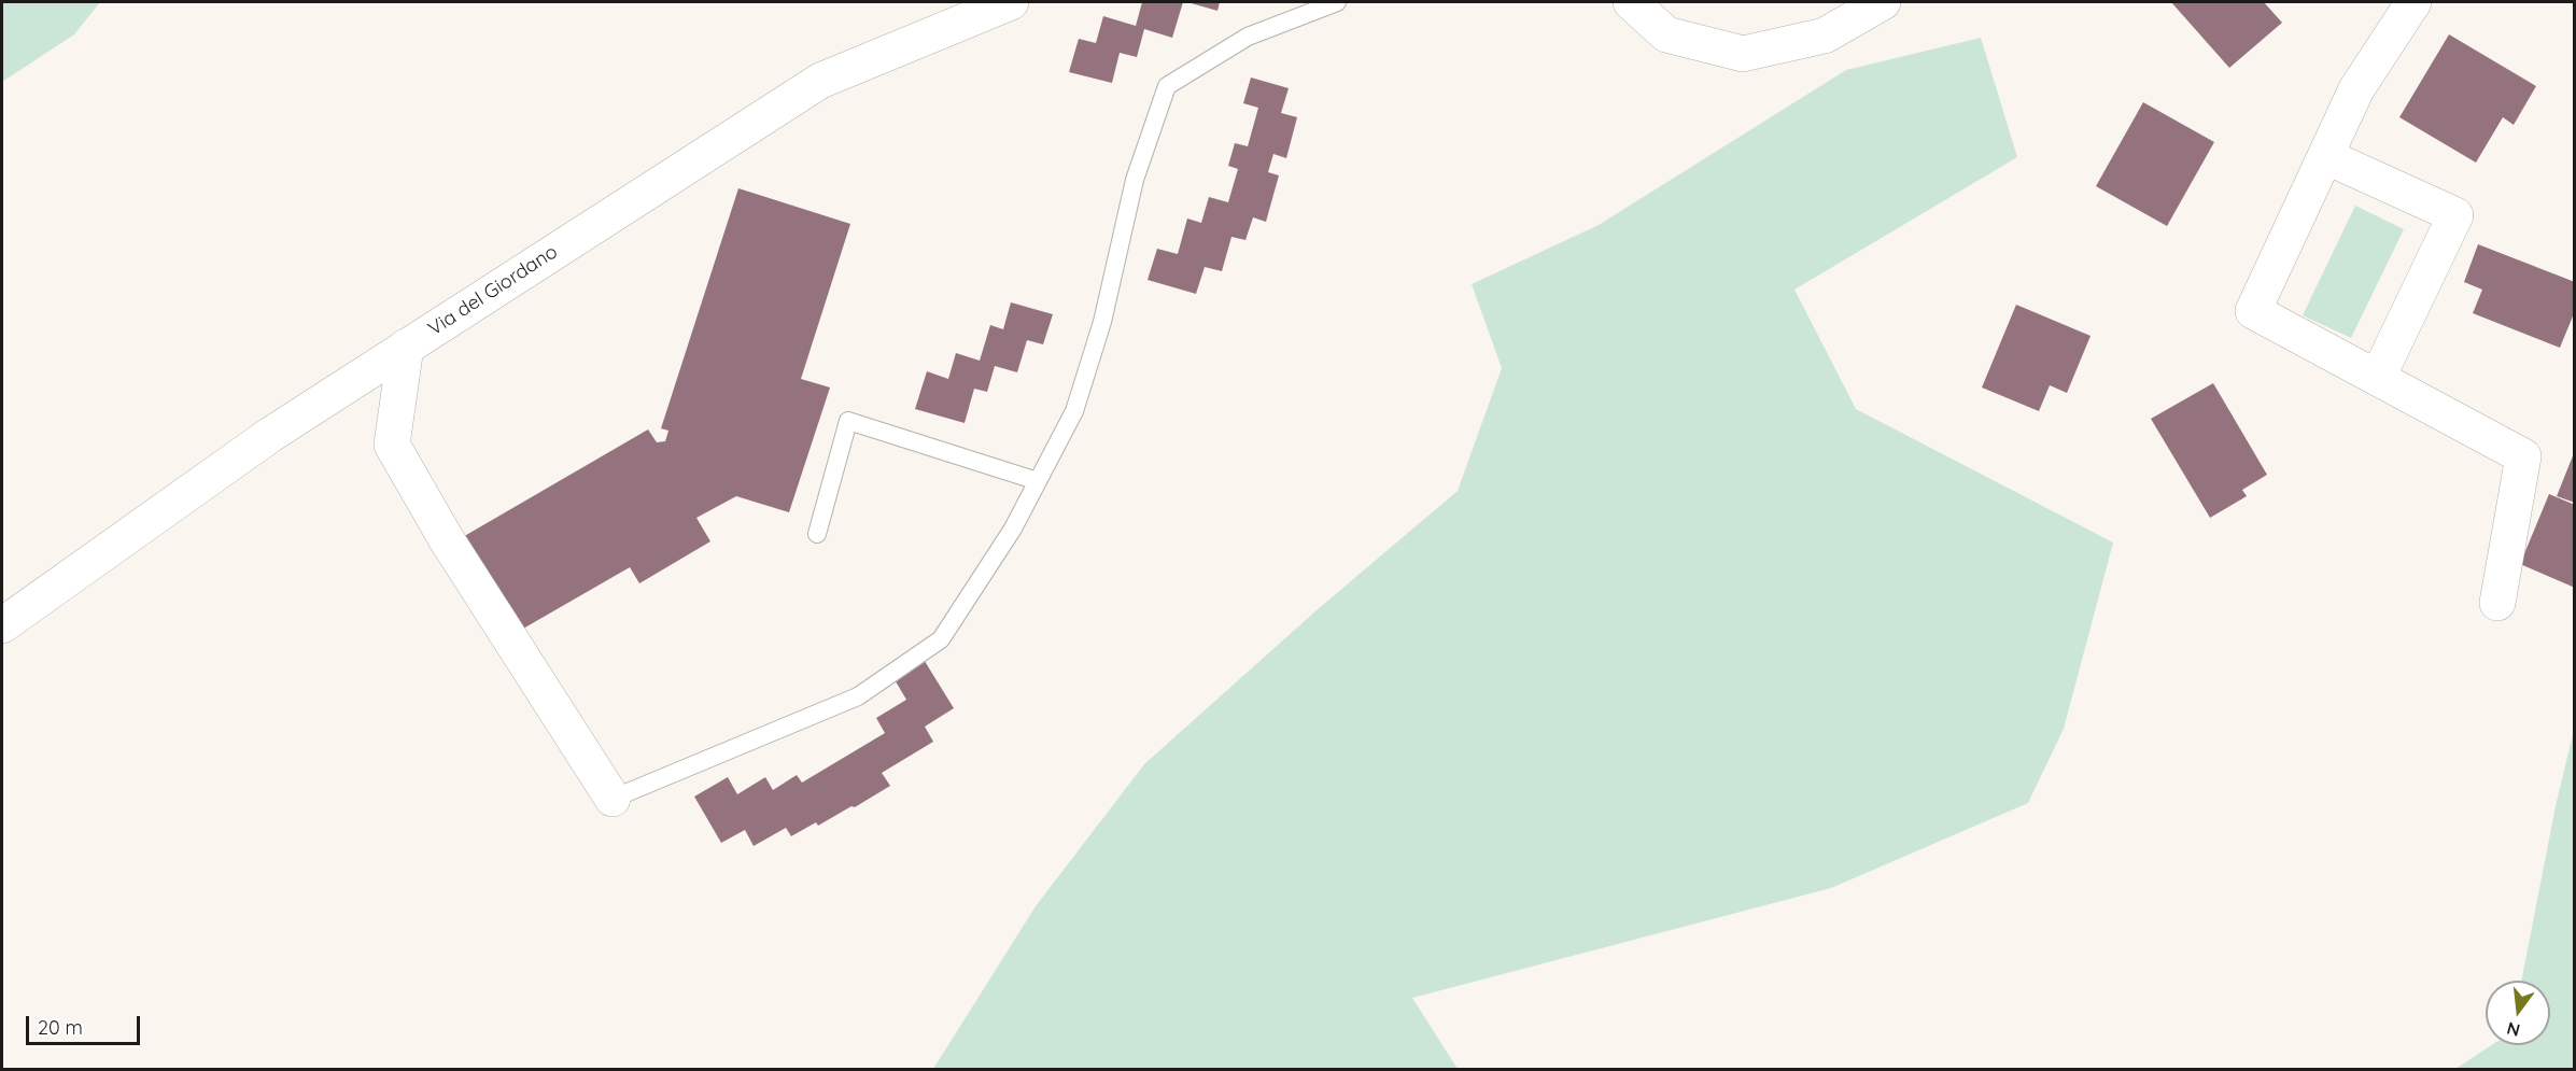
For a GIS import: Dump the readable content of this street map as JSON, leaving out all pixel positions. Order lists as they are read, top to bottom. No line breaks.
{"streets":{"street":["Via del Giordano"]},"scale_bar":"20 m","north":"bottom"}
